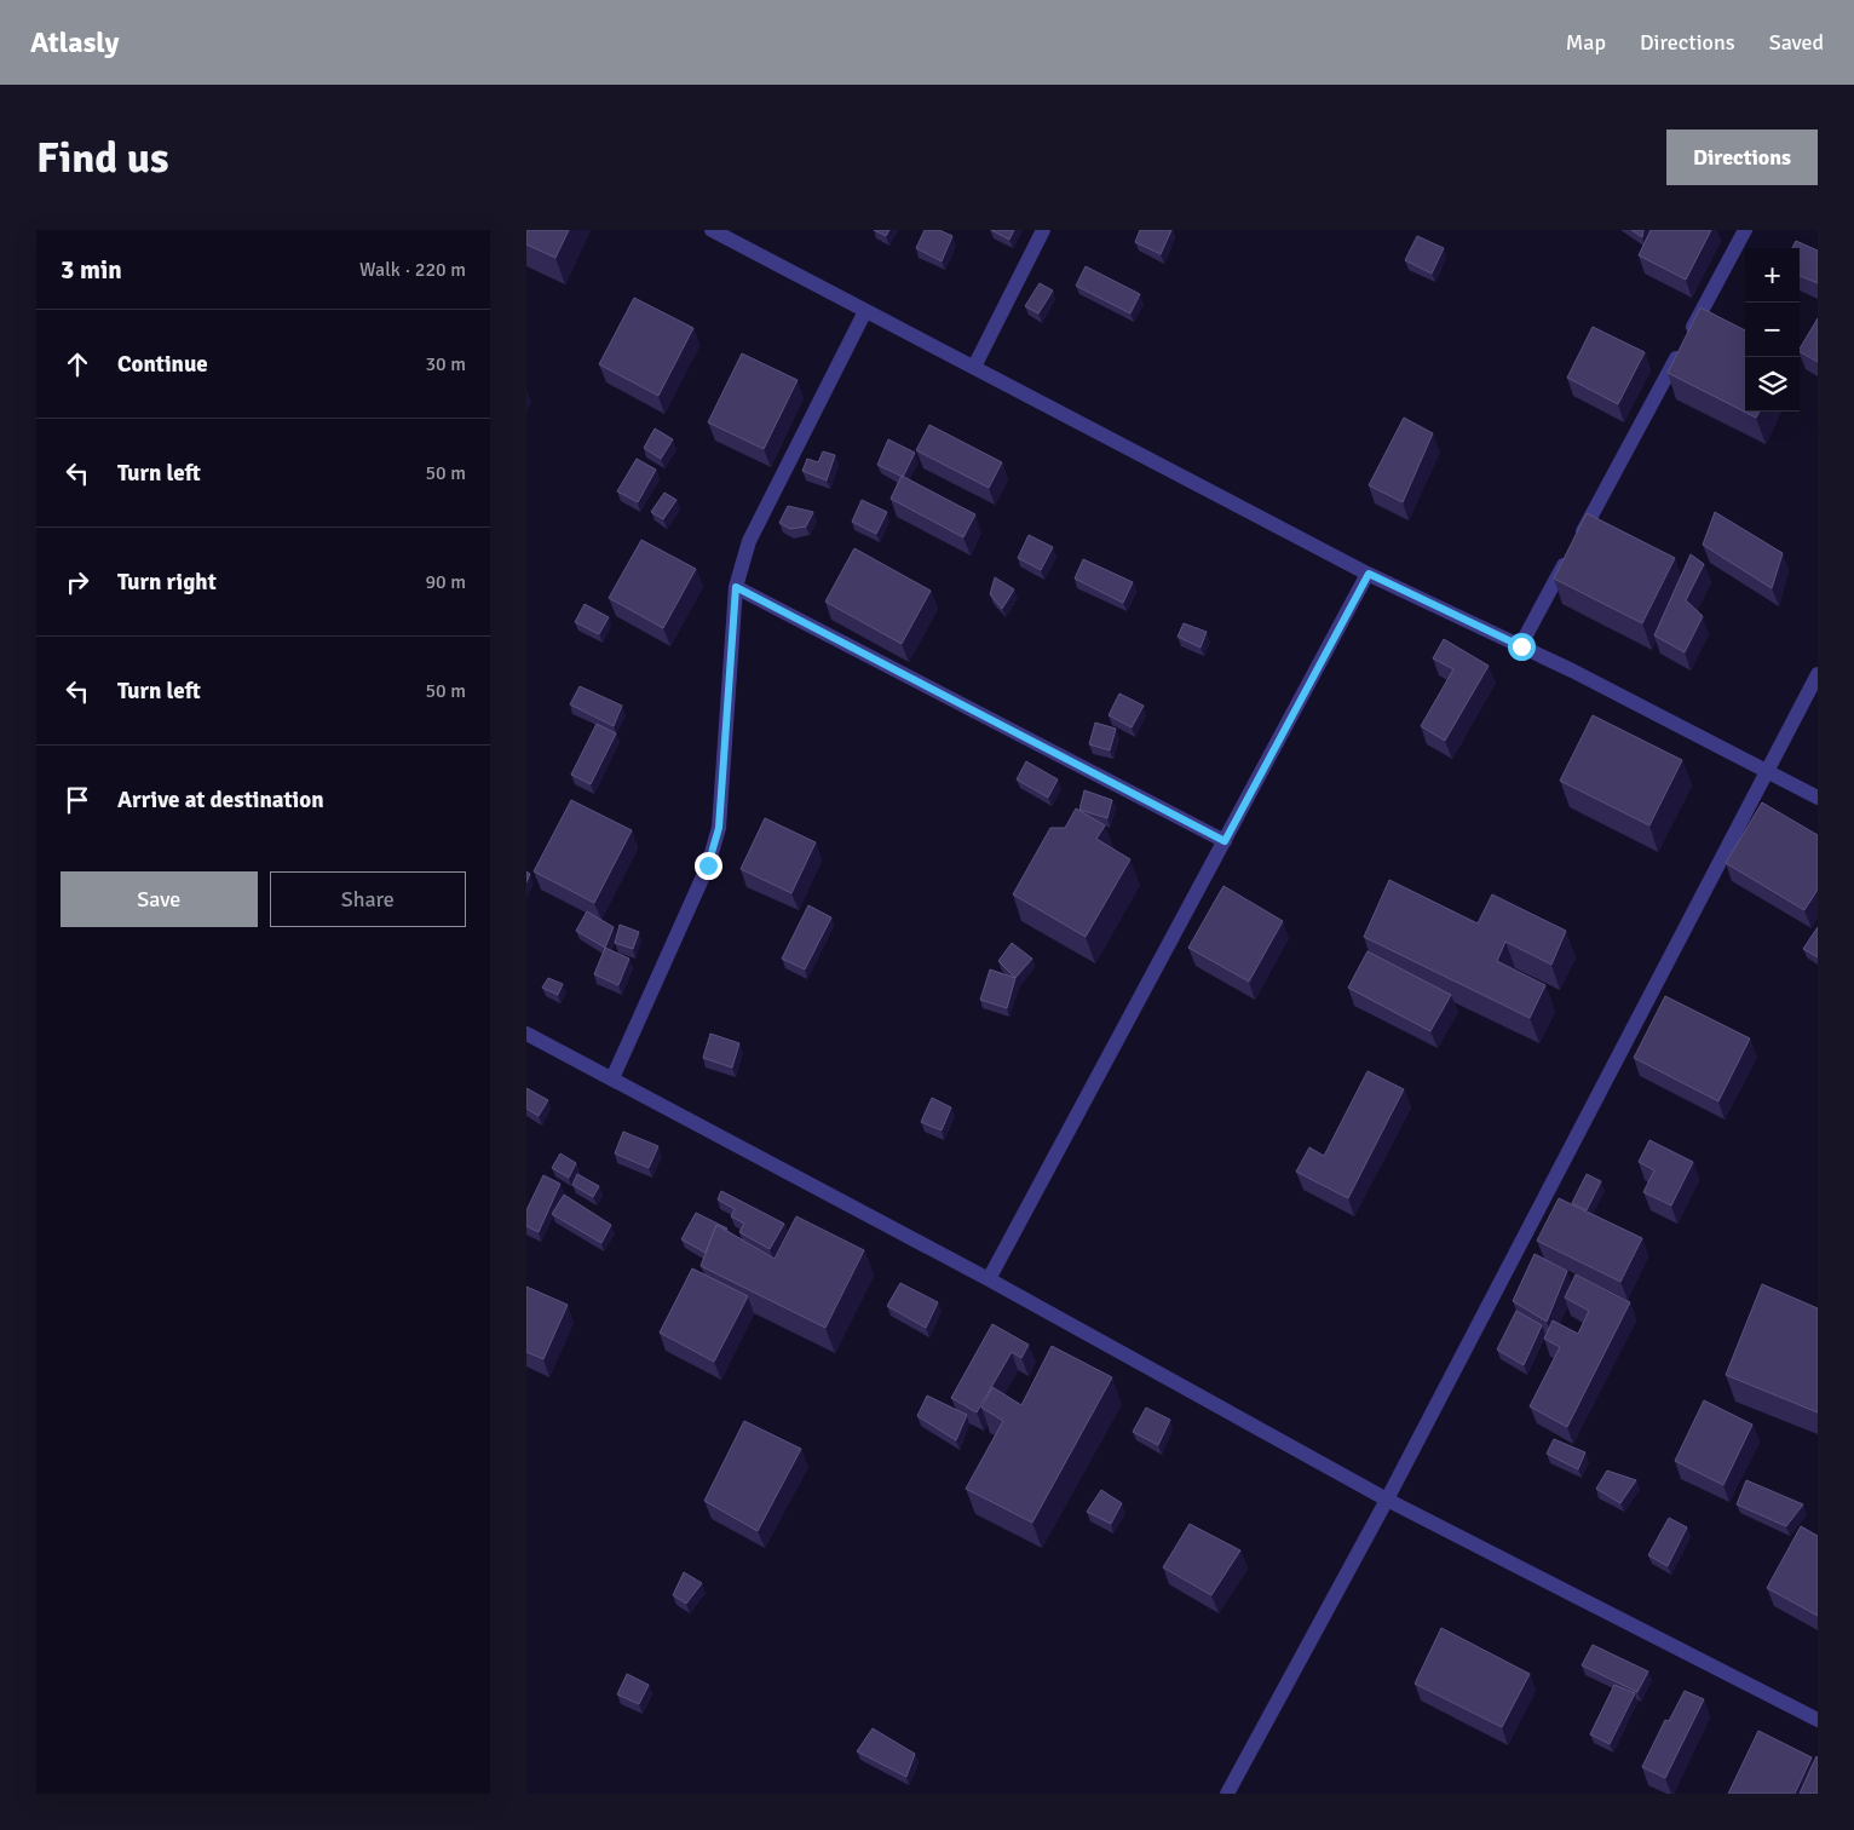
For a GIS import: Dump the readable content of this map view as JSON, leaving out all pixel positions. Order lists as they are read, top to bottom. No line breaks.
{"page":{"header":"Atlasly","nav":["Map","Directions","Saved"],"buttons":["Directions",["Save","Share"]],"title":"Find us","heading":["3 min","Walk · 220 m"],"map_buttons":["+","−"],"list":[["Continue","30 m"],["Turn left","50 m"],["Turn right","90 m"],["Turn left","50 m"],"Arrive at destination"]}}
